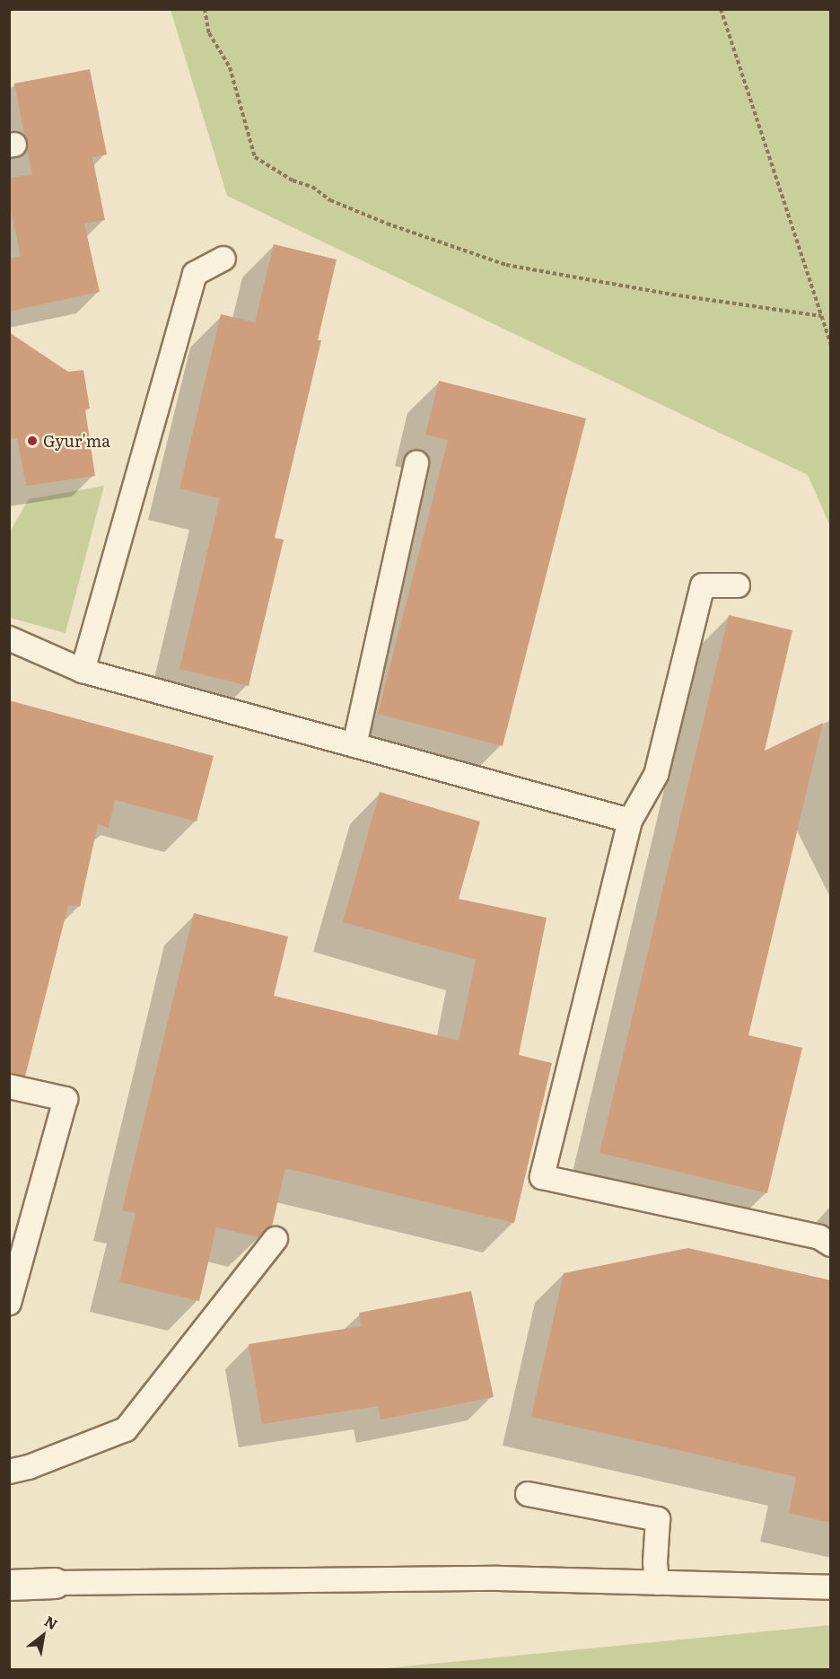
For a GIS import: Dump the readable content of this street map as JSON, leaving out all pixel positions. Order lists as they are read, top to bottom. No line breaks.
{"places":["Gyur'ma"],"north":"top right"}
